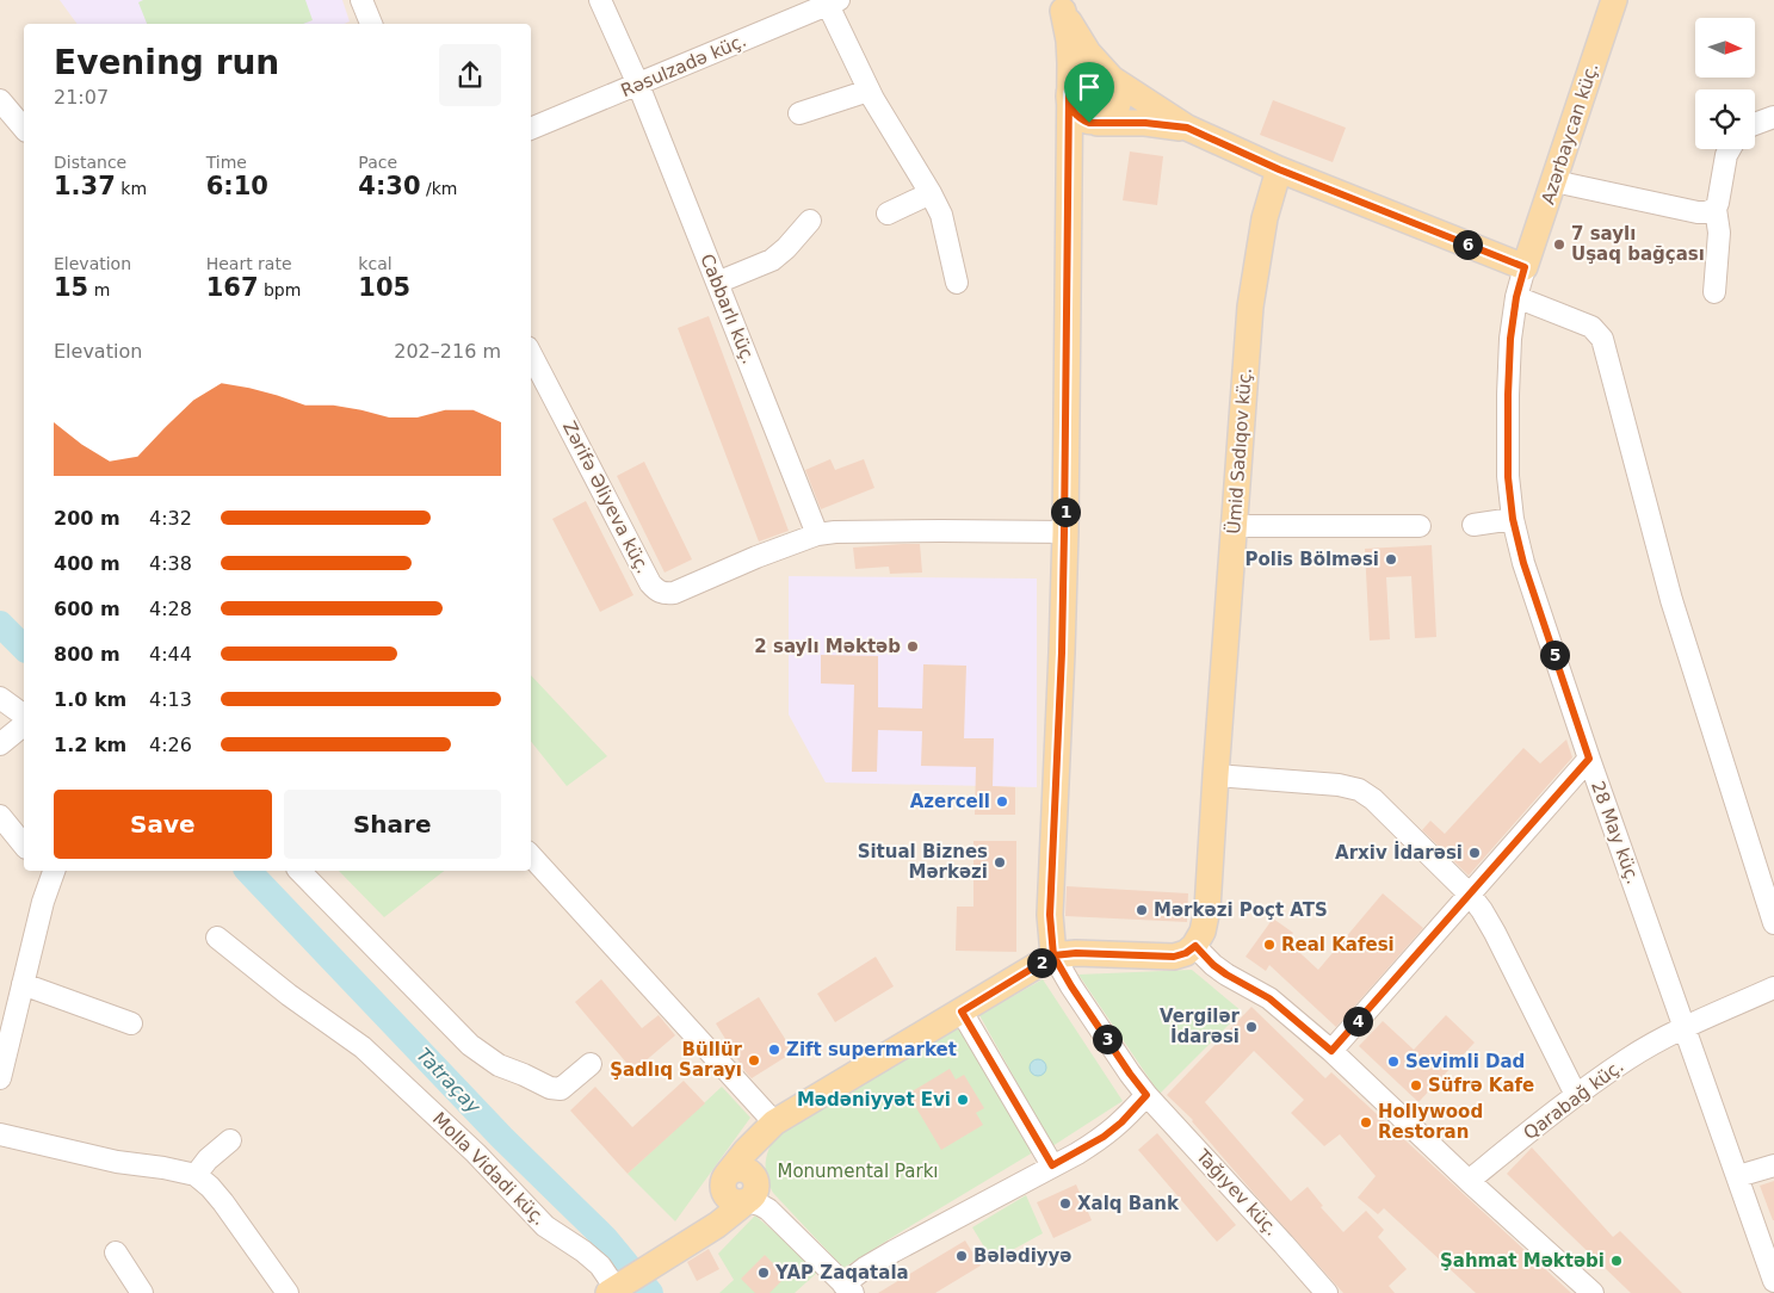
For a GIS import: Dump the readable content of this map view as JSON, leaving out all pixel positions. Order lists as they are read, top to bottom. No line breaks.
{"streets":{"main road":["Azərbaycan küç.","Ümid Sadıqov küç."],"street":["Rəsulzadə küç.","Cabbarlı küç.","Zərifə Əliyeva küç.","28 May küç.","Qarabağ küç.","Molla Vidadi küç.","Tağıyev küç."]},"crossings":[["Rəsulzadə küç.","Cabbarlı küç."],["Azərbaycan küç.","28 May küç."],["Cabbarlı küç.","Zərifə Əliyeva küç."],["28 May küç.","Qarabağ küç."]],"water":["Tatraçay"],"parks":["Monumental Parkı"],"places":["7 saylı Uşaq bağçası","Polis Bölməsi","2 saylı Məktəb","Azercell","Arxiv İdarəsi","Situal Biznes Mərkəzi","Mərkəzi Poçt ATS","Real Kafesi","Vergilər İdarəsi","Zift supermarket","Büllür Şadlıq Sarayı","Sevimli Dad","Süfrə Kafe","Mədəniyyət Evi","Hollywood Restoran","Xalq Bank","Bələdiyyə","Şahmat Məktəbi","YAP Zaqatala"],"north":"right","page":{"heading":["Evening run","21:07"],"stats":[["Distance","1.37 km"],["Time","6:10"],["Pace","4:30 /km"],["Elevation","15 m"],["Heart rate","167 bpm"],["kcal","105"]],"pins":["6","1","5","2","4","3"],"chart":["Elevation","202–216 m"],"list":[{"name":"200 m","note":"4:32"},{"name":"400 m","note":"4:38"},{"name":"600 m","note":"4:28"},{"name":"800 m","note":"4:44"},{"name":"1.0 km","note":"4:13"},{"name":"1.2 km","note":"4:26"}],"buttons":["Save","Share"]}}
